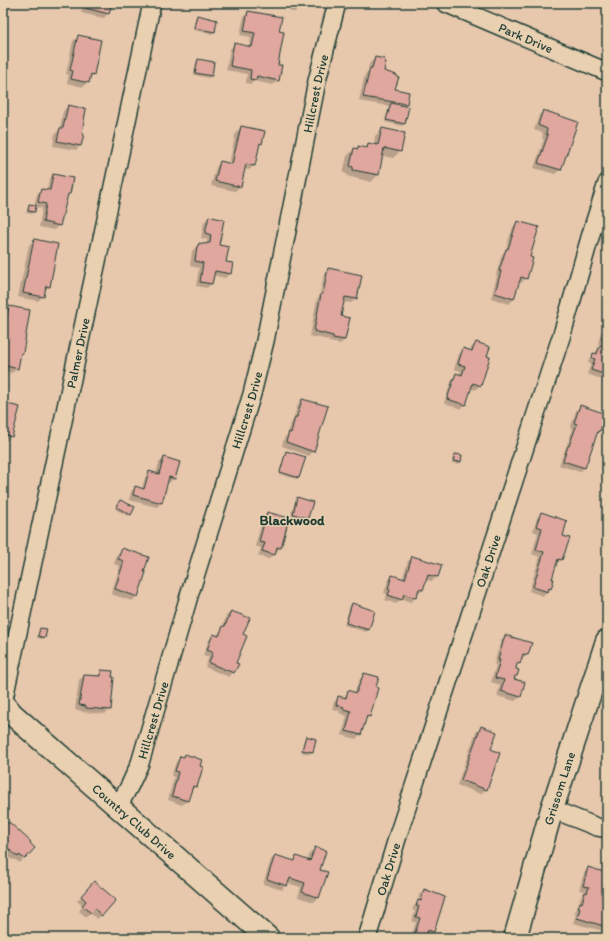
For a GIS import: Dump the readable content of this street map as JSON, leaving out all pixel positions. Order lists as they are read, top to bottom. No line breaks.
{"streets":{"street":["Park Drive","Hillcrest Drive","Palmer Drive","Oak Drive","Grissom Lane","Country Club Drive"]},"crossings":[["Hillcrest Drive","Country Club Drive"],["Palmer Drive","Country Club Drive"]],"districts":["Blackwood"]}
